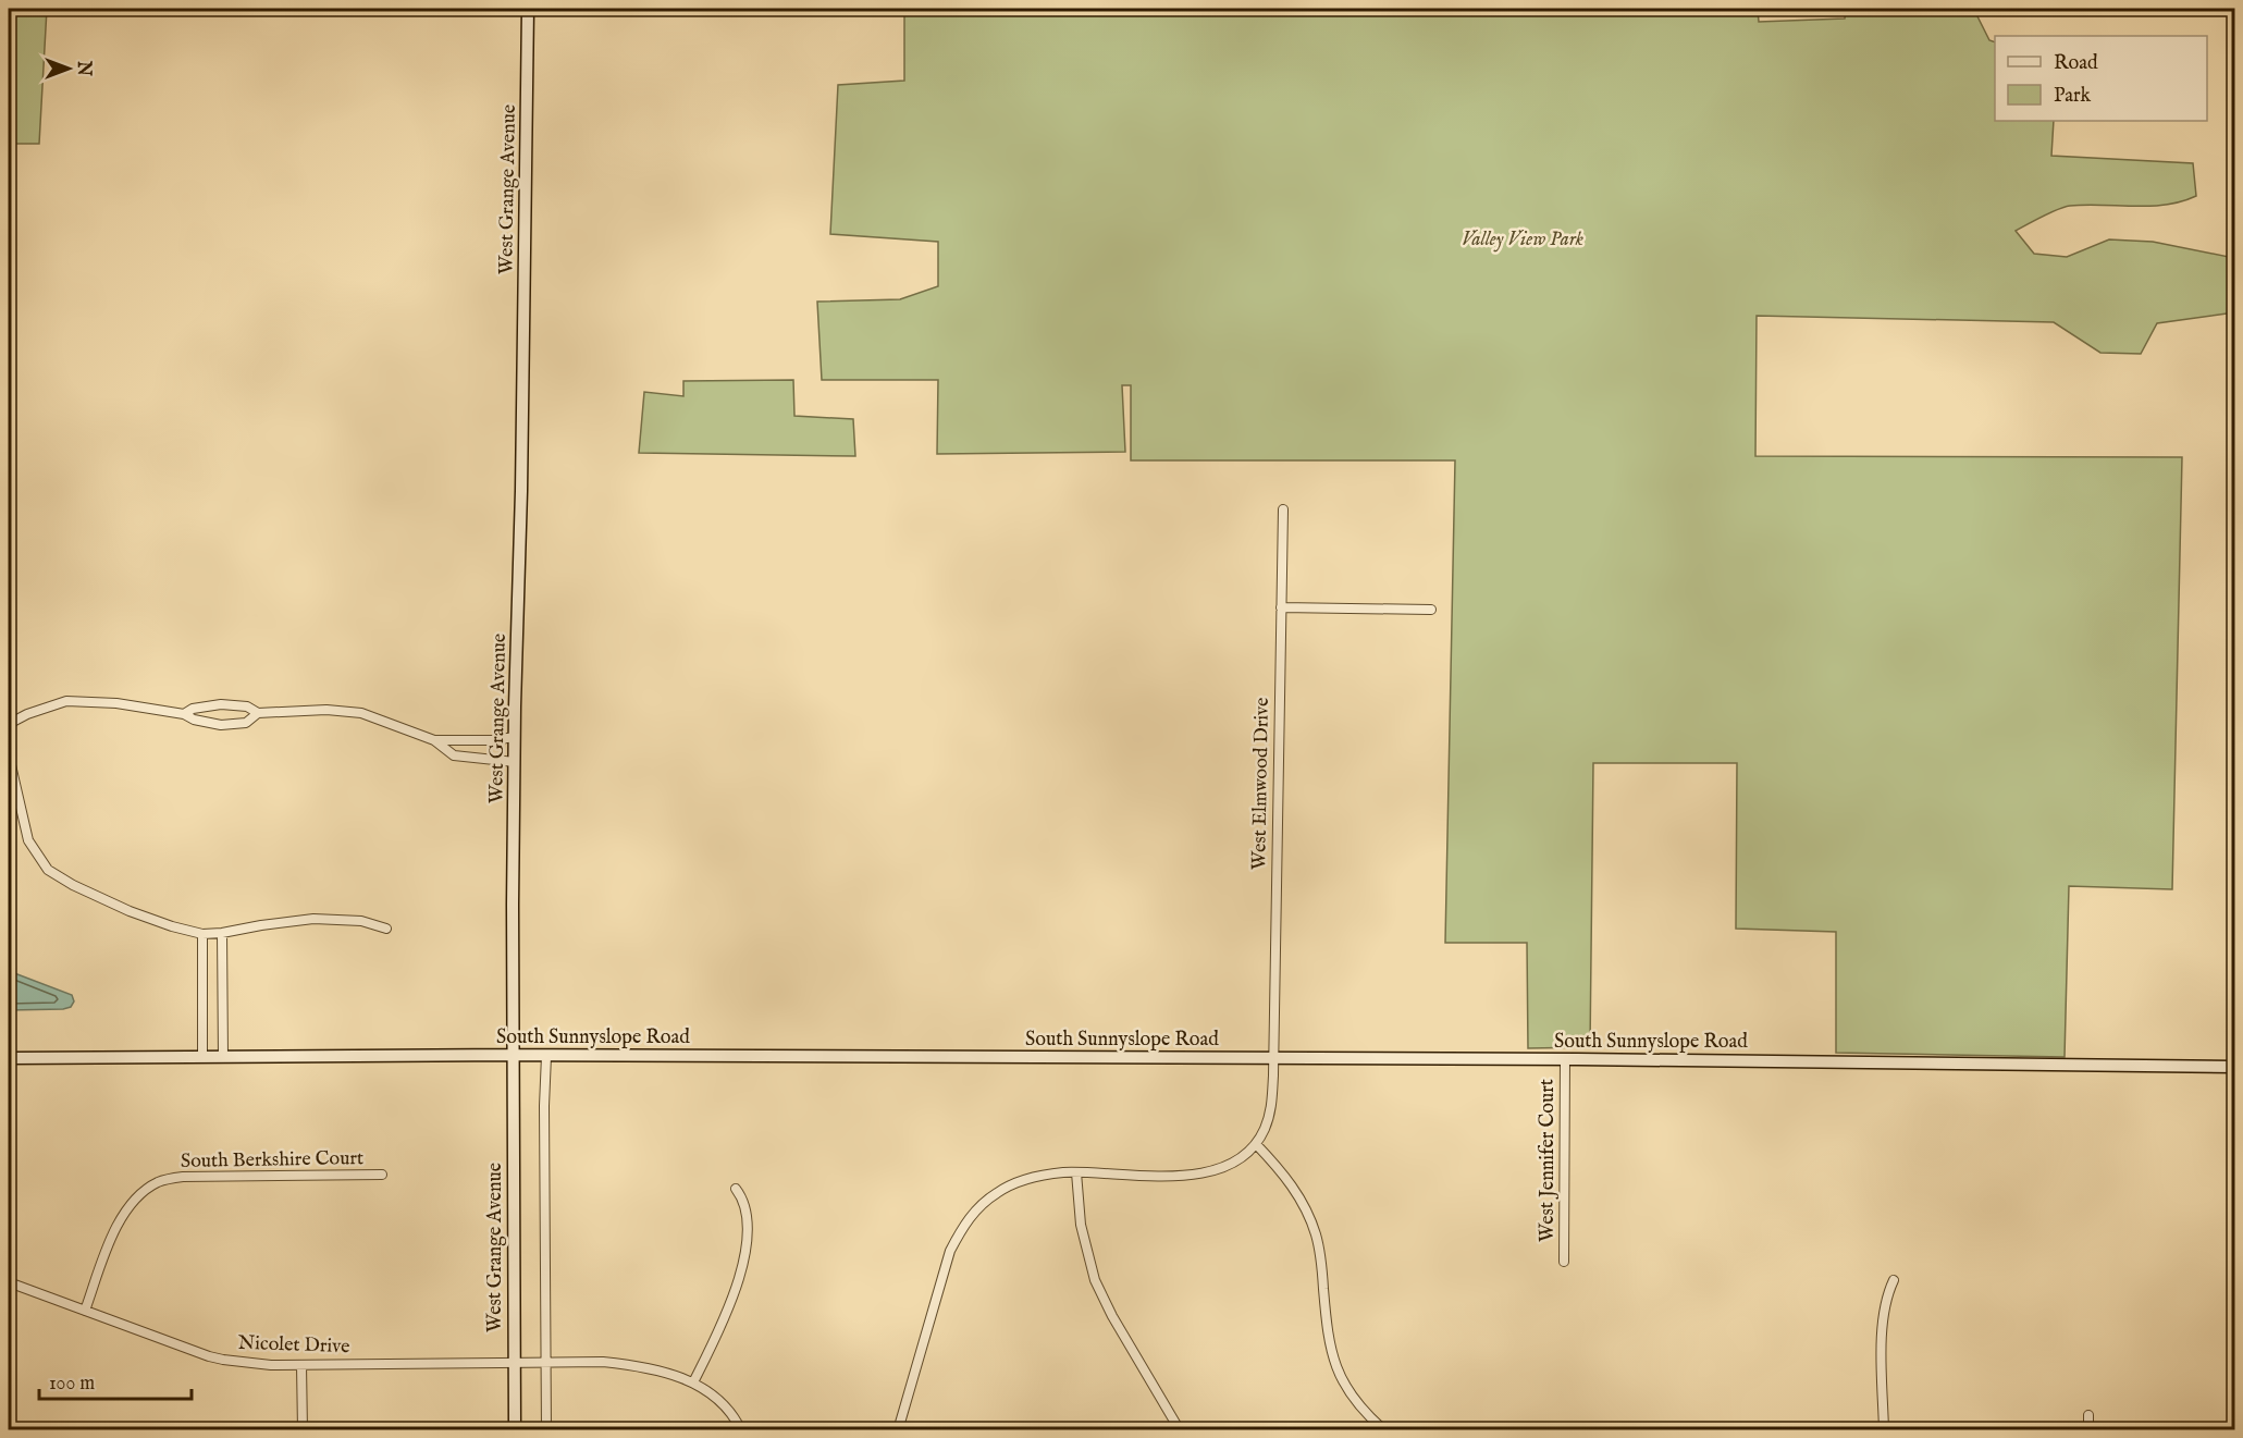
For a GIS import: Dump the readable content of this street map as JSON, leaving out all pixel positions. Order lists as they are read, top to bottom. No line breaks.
{"streets":{"street":["West Grange Avenue","West Elmwood Drive","South Sunnyslope Road","South Berkshire Court","West Jennifer Court","Nicolet Drive"]},"crossings":[["West Grange Avenue","South Sunnyslope Road"],["West Grange Avenue","Nicolet Drive"],["West Elmwood Drive","South Sunnyslope Road"],["South Sunnyslope Road","West Jennifer Court"],["South Berkshire Court","Nicolet Drive"]],"parks":["Valley View Park"],"legend":["Road","Park"],"scale_bar":"100 m","north":"right"}
